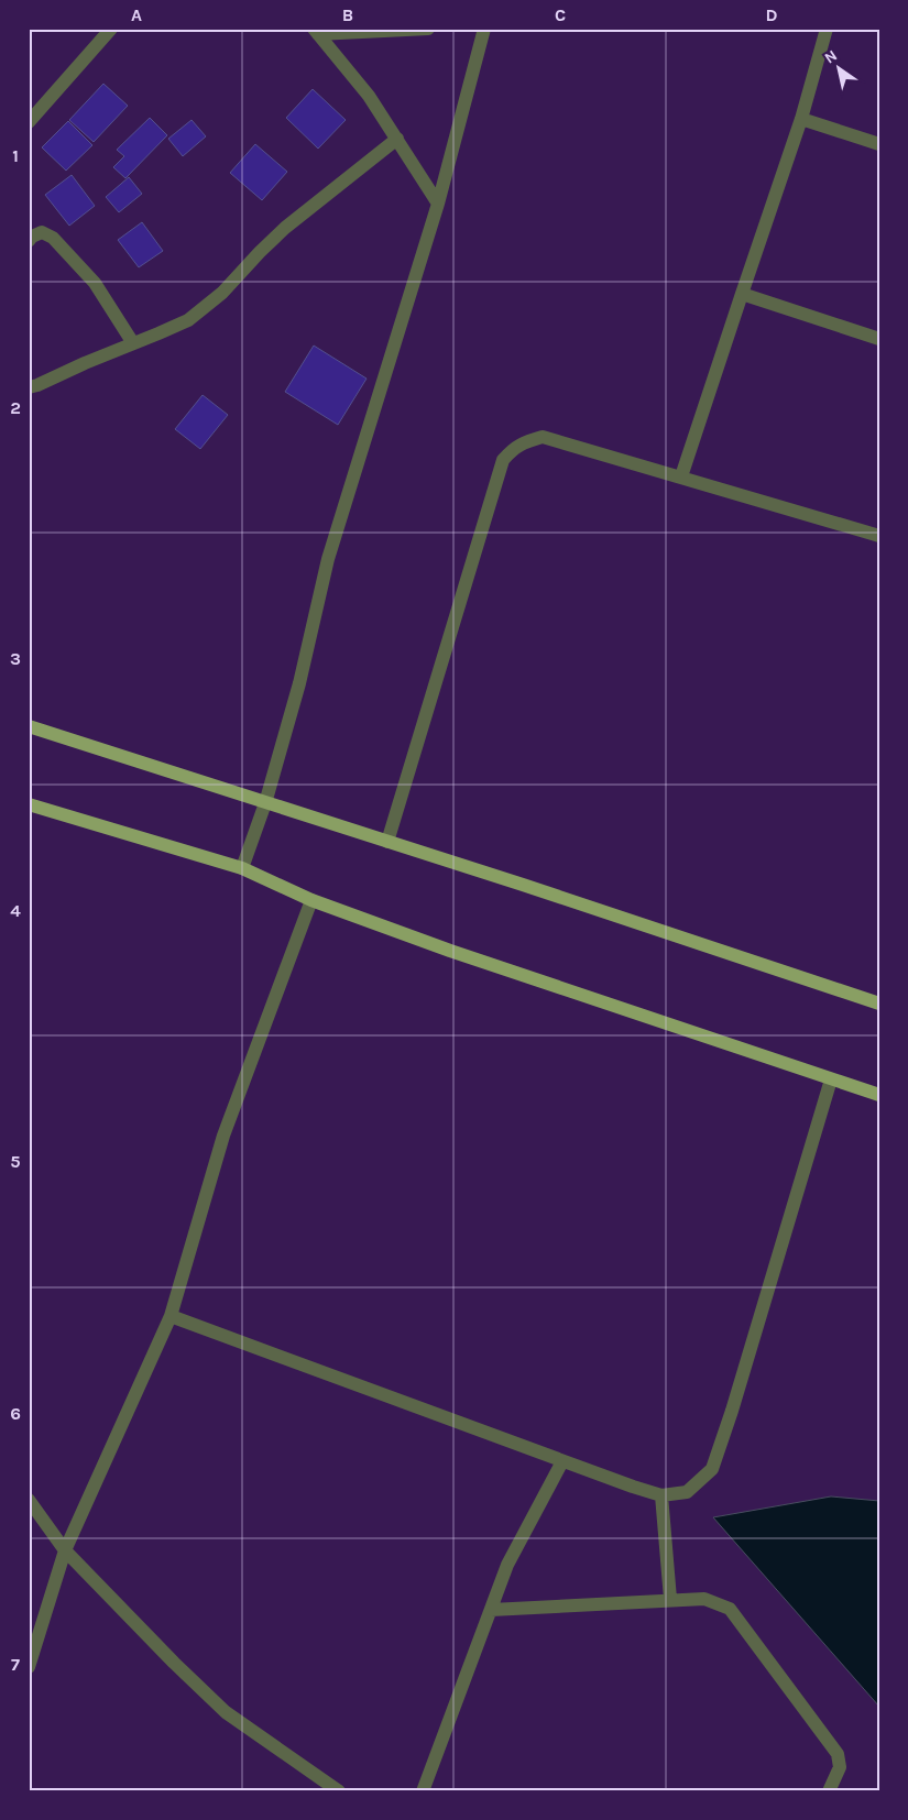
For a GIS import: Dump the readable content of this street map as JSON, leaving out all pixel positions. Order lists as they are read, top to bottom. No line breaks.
{"north":"top left","grid":{"columns":["A","B","C","D"],"rows":["1","2","3","4","5","6","7"]}}
